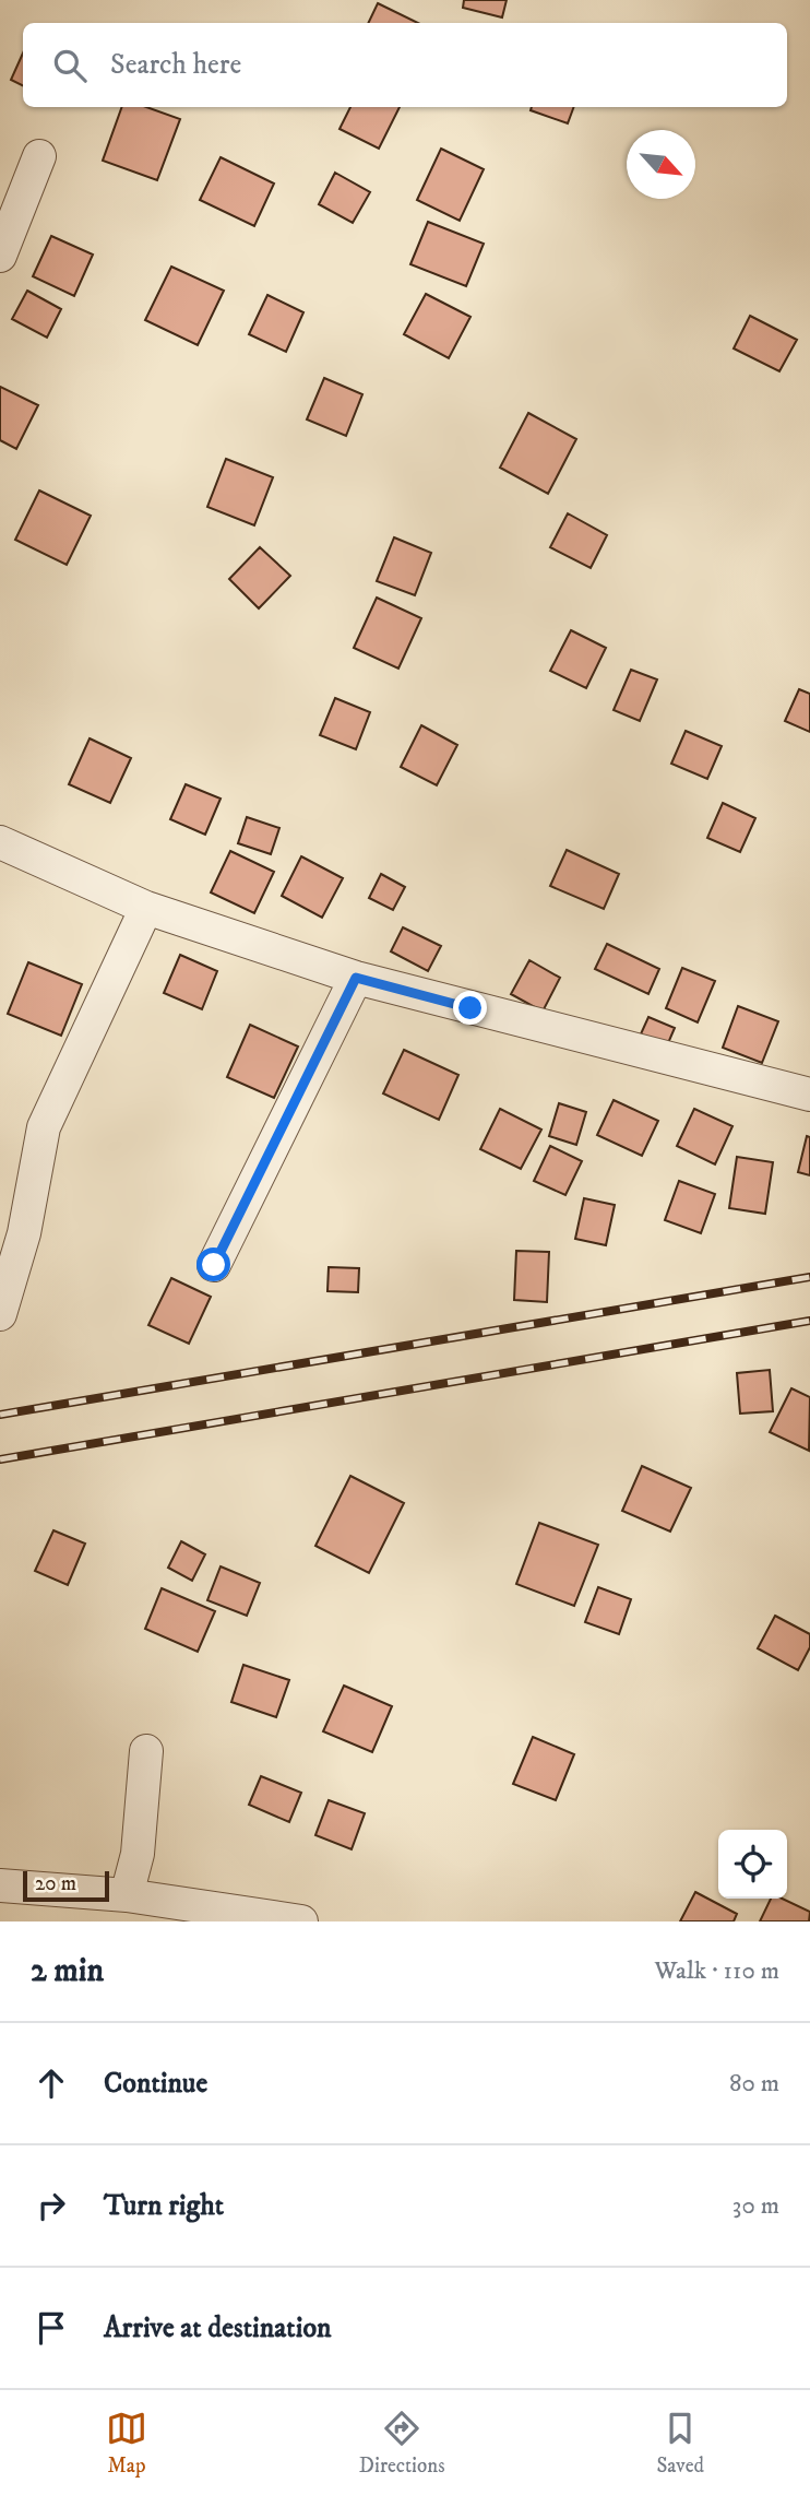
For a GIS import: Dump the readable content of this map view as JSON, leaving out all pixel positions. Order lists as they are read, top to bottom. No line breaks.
{"scale_bar":"20 m","north":"bottom right","page":{"search":"Search here","scale":"20 m","heading":["2 min","Walk · 110 m"],"list":[["Continue","80 m"],["Turn right","30 m"],"Arrive at destination"],"nav":["Map","Directions","Saved"]}}
